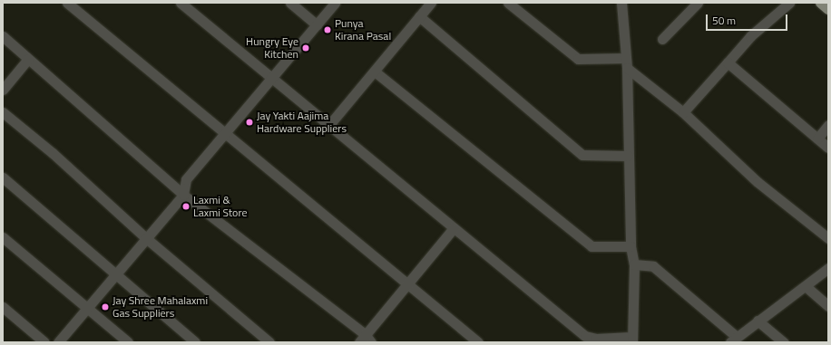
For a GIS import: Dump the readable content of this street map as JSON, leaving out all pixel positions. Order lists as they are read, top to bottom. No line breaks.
{"places":["Punya Kirana Pasal","Hungry Eye Kitchen","Jay Yakti Aajima Hardware Suppliers","Laxmi & Laxmi Store","Jay Shree Mahalaxmi Gas Suppliers"],"scale_bar":"50 m"}
